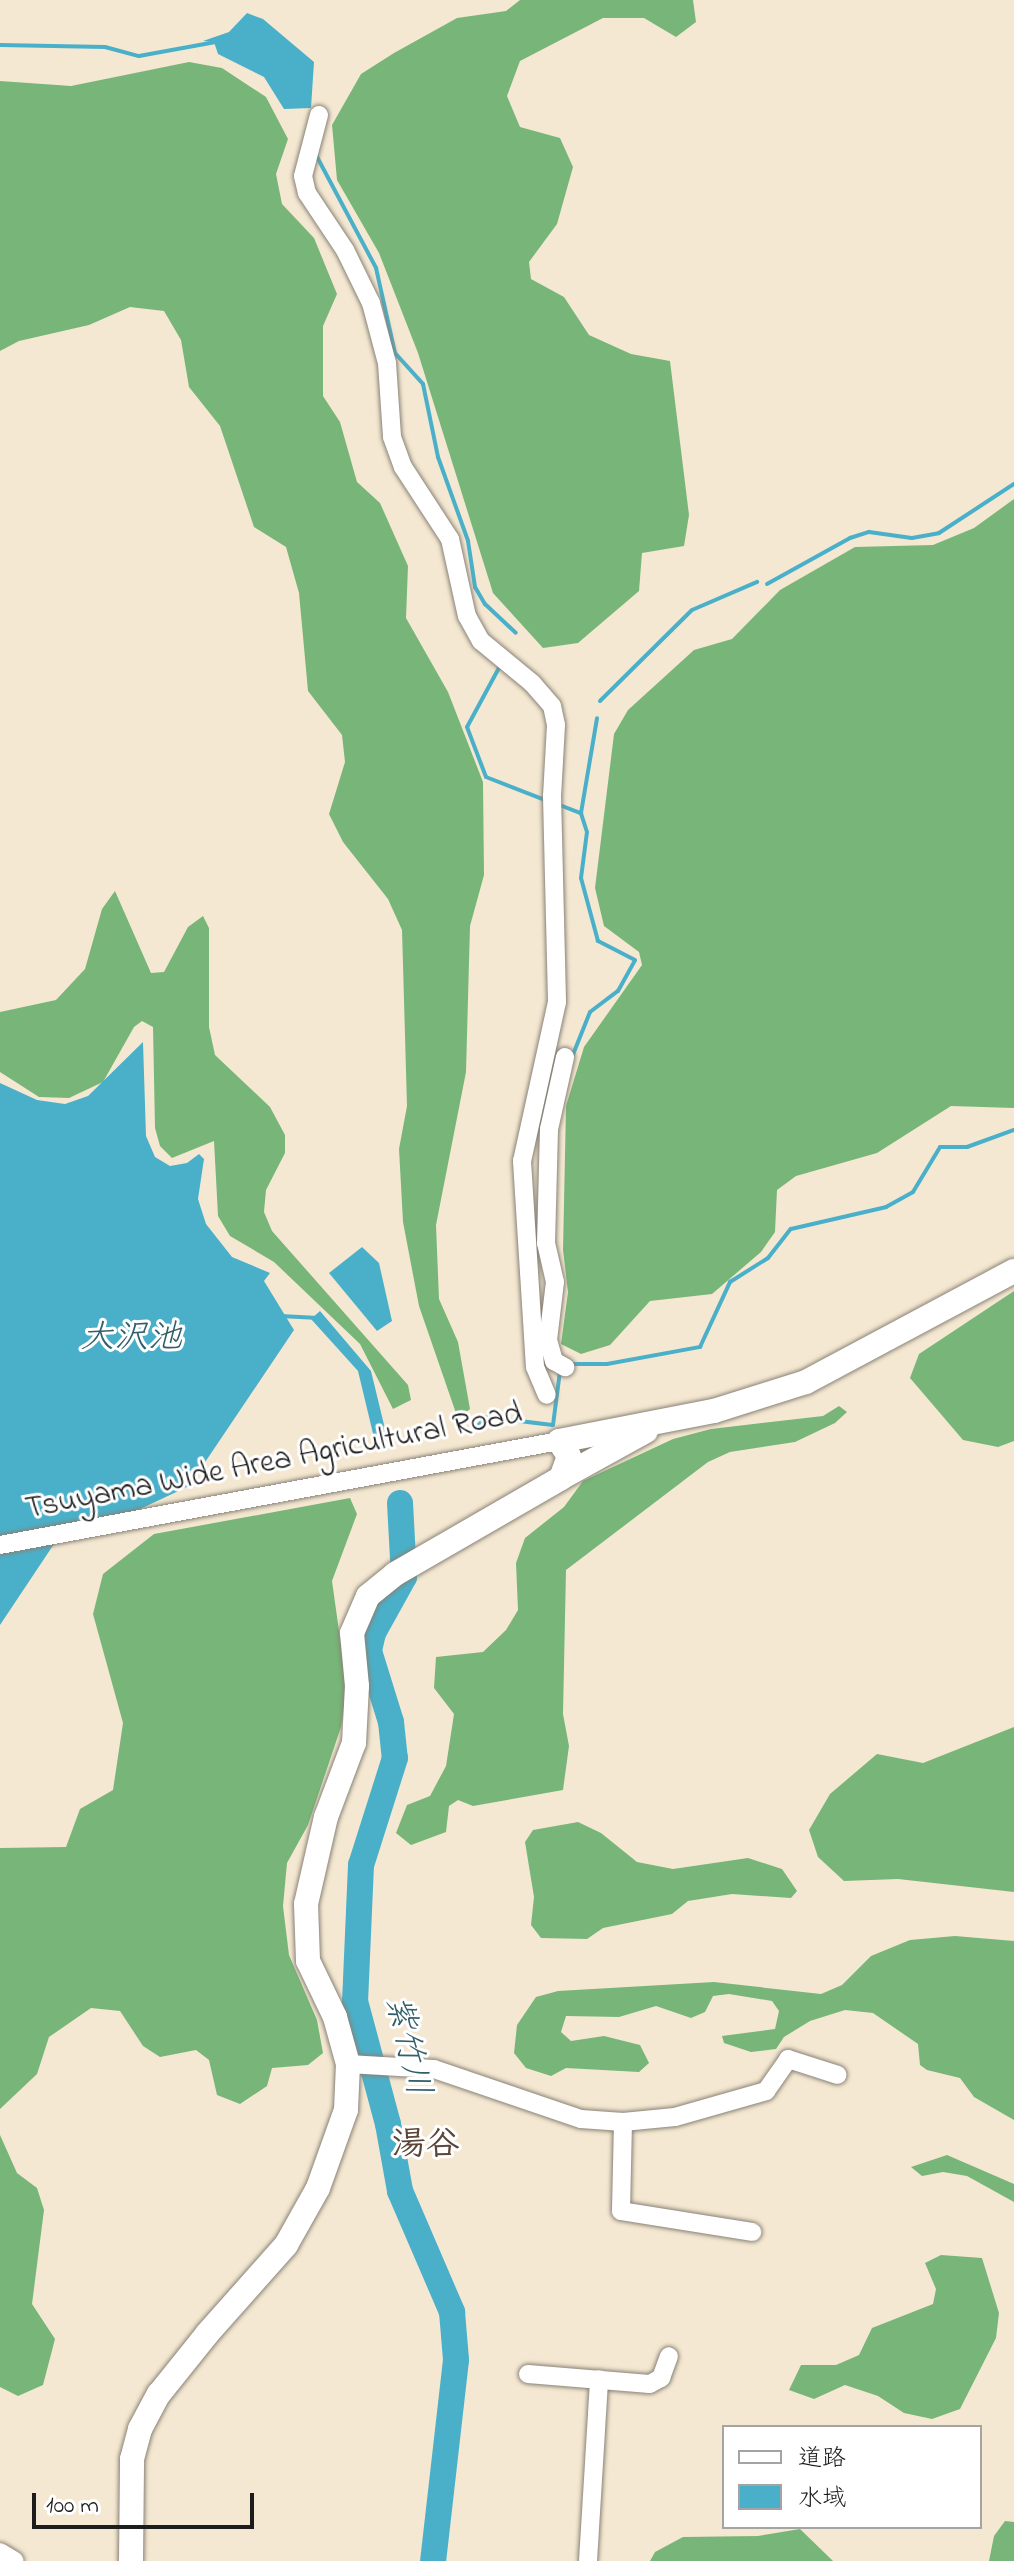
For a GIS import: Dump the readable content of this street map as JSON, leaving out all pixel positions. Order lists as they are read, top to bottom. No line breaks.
{"streets":{"street":["Tsuyama Wide Area Agricultural Road"]},"districts":["湯谷"],"water":["大沢池","紫竹川"],"legend":["道路","水域"],"scale_bar":"100 m"}
